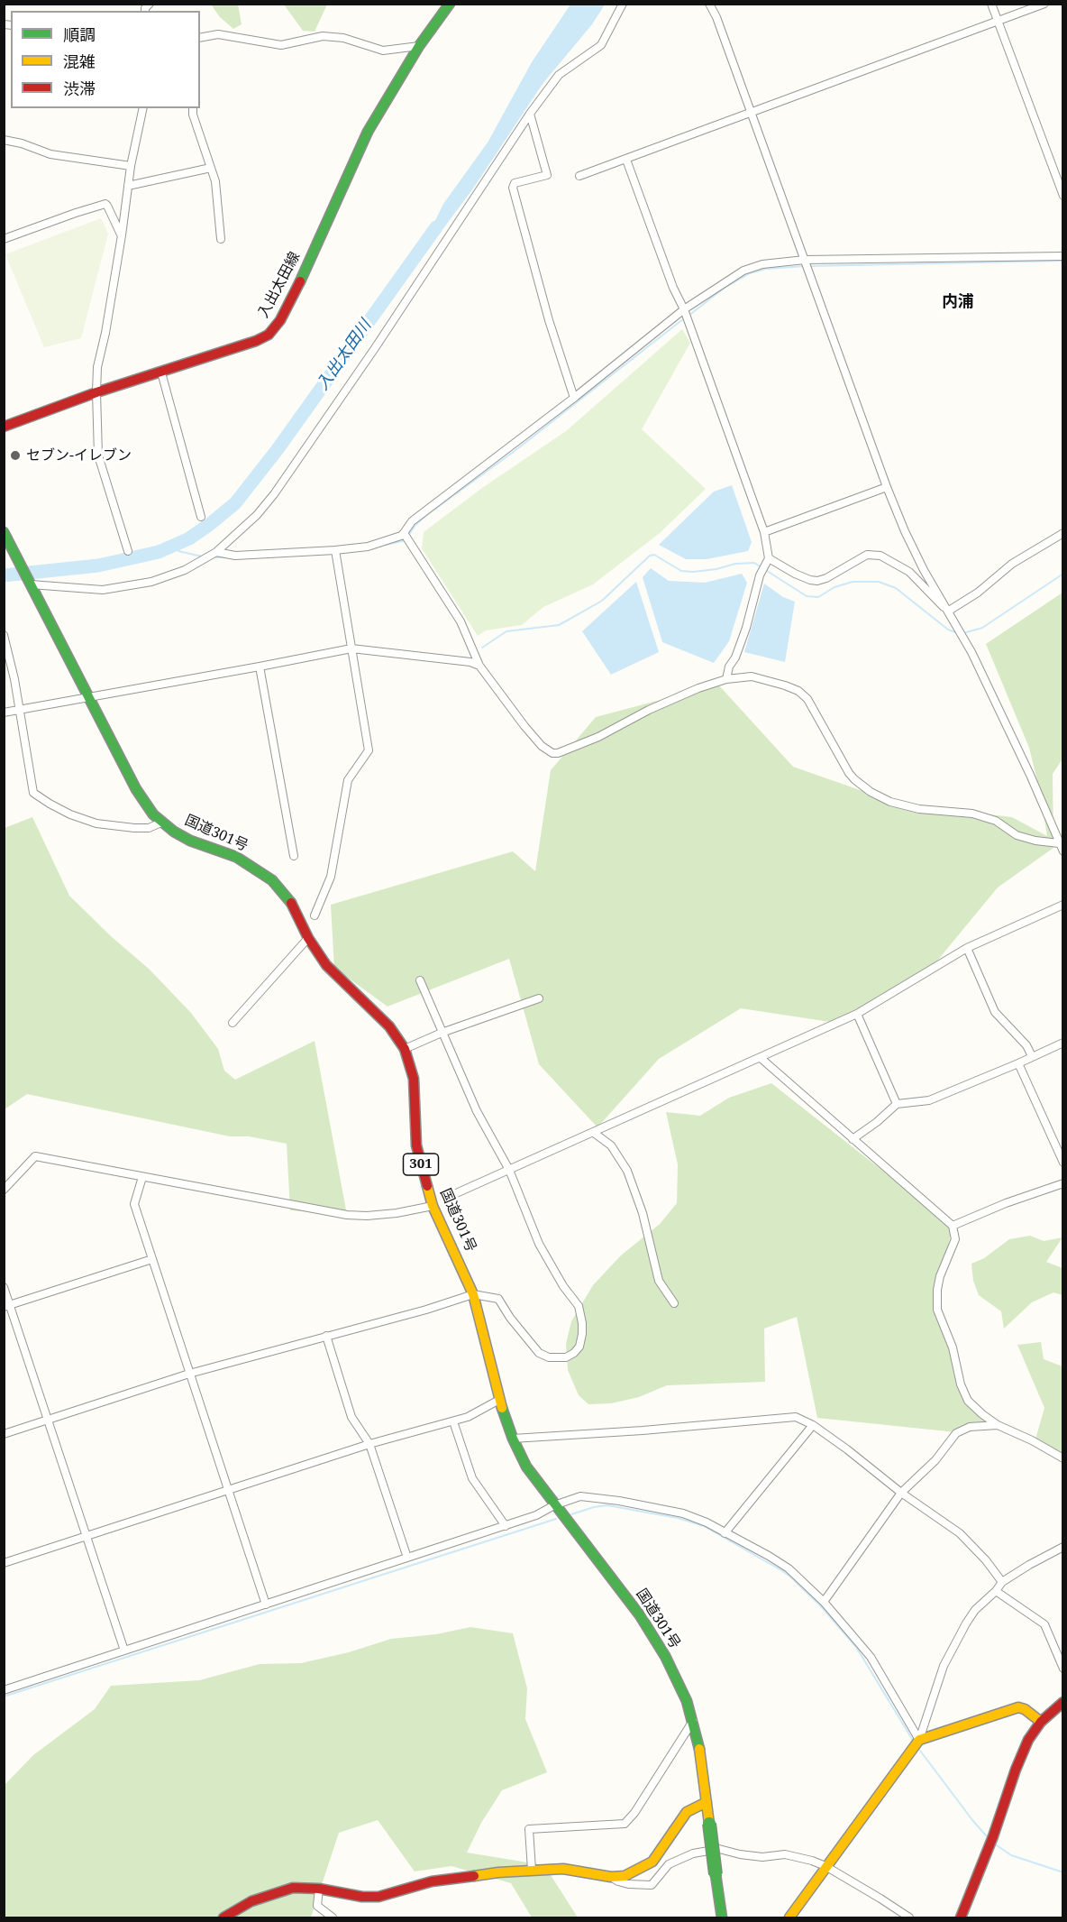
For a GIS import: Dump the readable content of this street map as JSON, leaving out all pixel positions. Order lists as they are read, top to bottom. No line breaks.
{"streets":{"main road":["入出太田線","国道301号","301"]},"districts":["内浦"],"water":["入出太田川"],"places":["セブン-イレブン"],"legend":["順調","混雑","渋滞"]}
